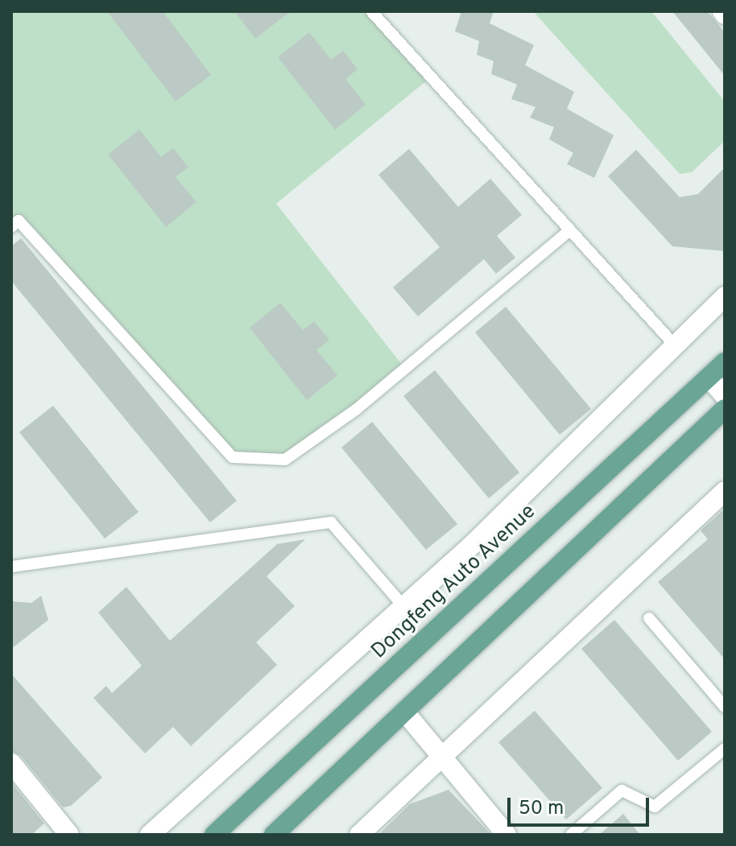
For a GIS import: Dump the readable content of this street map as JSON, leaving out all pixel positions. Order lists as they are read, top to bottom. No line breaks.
{"streets":{"main road":["Dongfeng Auto Avenue"]},"scale_bar":"50 m"}
